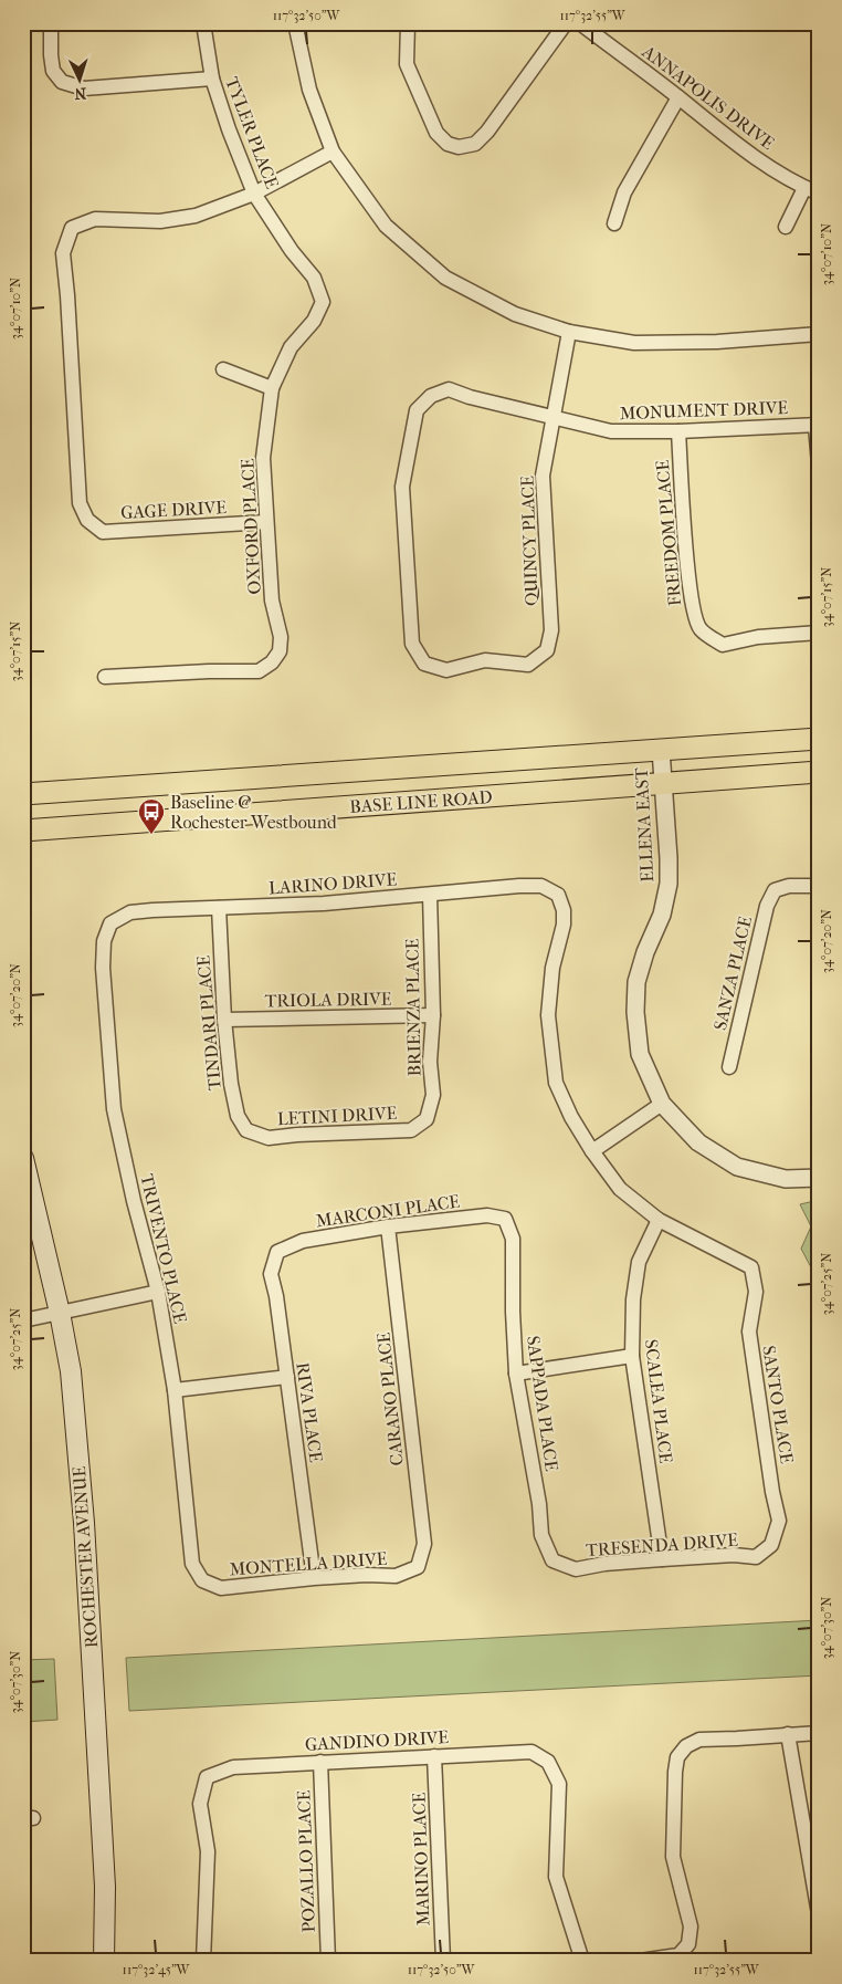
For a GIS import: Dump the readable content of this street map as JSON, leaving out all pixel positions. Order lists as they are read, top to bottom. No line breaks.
{"streets":{"main road":["BASE LINE ROAD","ROCHESTER AVENUE"],"street":["ANNAPOLIS DRIVE","TYLER PLACE","MONUMENT DRIVE","GAGE DRIVE","OXFORD PLACE","FREEDOM PLACE","QUINCY PLACE","ELLENA EAST","LARINO DRIVE","SANZA PLACE","TRIOLA DRIVE","BRIENZA PLACE","TINDARI PLACE","LETINI DRIVE","MARCONI PLACE","TRIVENTO PLACE","CARANO PLACE","SCALEA PLACE","SAPPADA PLACE","SANTO PLACE","RIVA PLACE","TRESENDA DRIVE","MONTELLA DRIVE","GANDINO DRIVE","MARINO PLACE","POZALLO PLACE"]},"crossings":[["TYLER PLACE","GAGE DRIVE"],["TYLER PLACE","OXFORD PLACE"],["MONUMENT DRIVE","FREEDOM PLACE"],["MONUMENT DRIVE","QUINCY PLACE"],["GAGE DRIVE","OXFORD PLACE"],["BASE LINE ROAD","ELLENA EAST"],["LARINO DRIVE","BRIENZA PLACE"],["LARINO DRIVE","TINDARI PLACE"],["LARINO DRIVE","TRIVENTO PLACE"],["TRIOLA DRIVE","BRIENZA PLACE"],["TRIOLA DRIVE","TINDARI PLACE"],["BRIENZA PLACE","LETINI DRIVE"],["TINDARI PLACE","LETINI DRIVE"],["MARCONI PLACE","CARANO PLACE"],["MARCONI PLACE","SAPPADA PLACE"],["MARCONI PLACE","RIVA PLACE"],["TRIVENTO PLACE","MONTELLA DRIVE"],["CARANO PLACE","MONTELLA DRIVE"],["SCALEA PLACE","SANTO PLACE"],["SCALEA PLACE","TRESENDA DRIVE"],["SAPPADA PLACE","TRESENDA DRIVE"],["SANTO PLACE","TRESENDA DRIVE"],["RIVA PLACE","MONTELLA DRIVE"],["GANDINO DRIVE","MARINO PLACE"],["GANDINO DRIVE","POZALLO PLACE"]],"places":{"bus stop":["Baseline @ Rochester Westbound"]},"north":"bottom","coordinates":["117°32'50\"W","117°32'55\"W","34°07'10\"N","34°07'15\"N","34°07'20\"N","34°07'25\"N","34°07'30\"N","117°32'45\"W"]}
